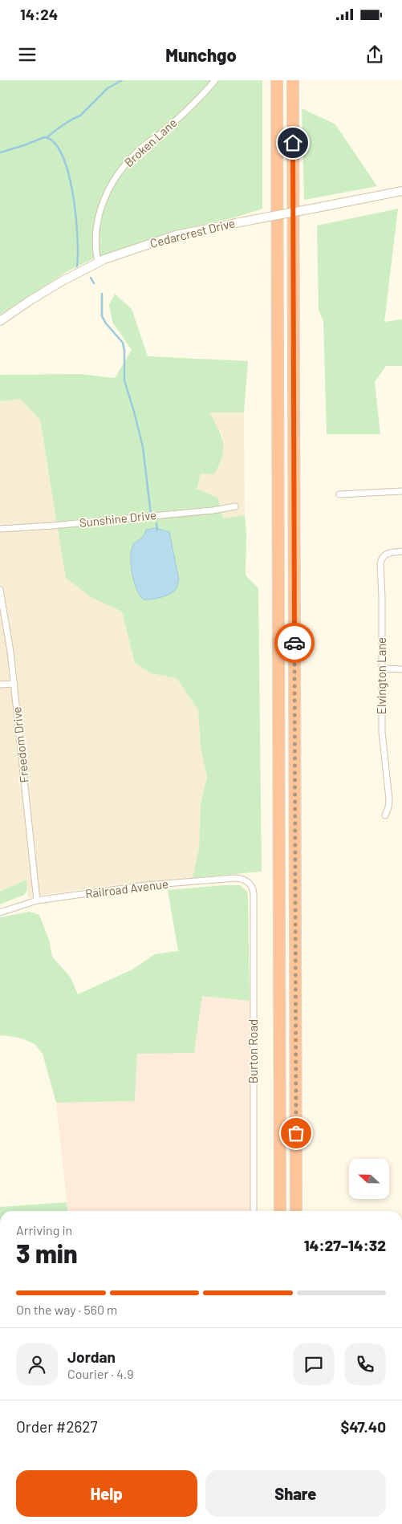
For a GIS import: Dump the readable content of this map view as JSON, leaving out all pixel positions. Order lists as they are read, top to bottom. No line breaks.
{"streets":{"street":["Broken Lane","Cedarcrest Drive","Sunshine Drive","Elvington Lane","Freedom Drive","Railroad Avenue","Burton Road"]},"crossings":[["Broken Lane","Cedarcrest Drive"],["Freedom Drive","Railroad Avenue"],["Railroad Avenue","Burton Road"]],"north":"left","page":{"status":"14:24","header":"Munchgo","heading":["3 min","Arriving in","14:27–14:32"],"panel":["Jordan","Courier · 4.9","Order #2627","$47.40"],"bar":"On the way · 560 m","buttons":["Help","Share"]}}
